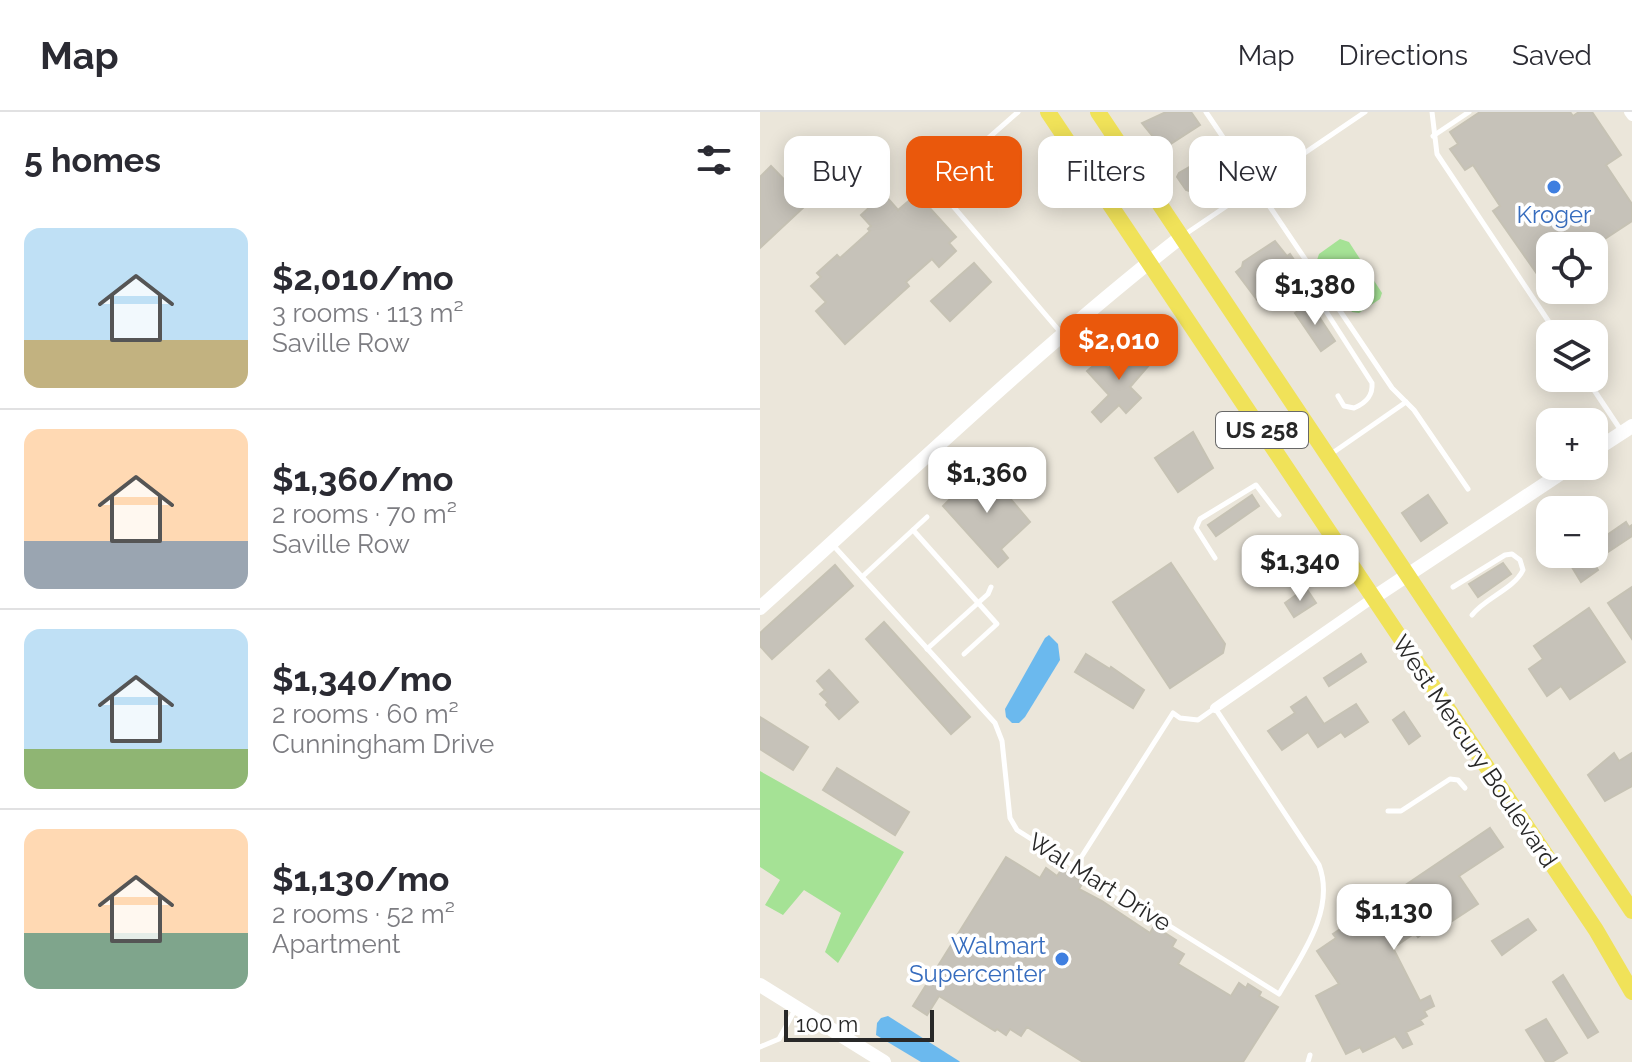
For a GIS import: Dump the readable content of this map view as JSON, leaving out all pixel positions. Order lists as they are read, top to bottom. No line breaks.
{"streets":{"main road":["US 258","West Mercury Boulevard"],"lane":["Wal Mart Drive"]},"places":["Kroger","Walmart Supercenter"],"scale_bar":"100 m","page":{"header":"Map","nav":["Map","Directions","Saved"],"heading":"5 homes","chip":["Buy","Rent","Filters","New"],"list":[{"name":"$2,010/mo","note":"3 rooms · 113 m² · Saville Row"},{"name":"$1,360/mo","note":"2 rooms · 70 m² · Saville Row"},{"name":"$1,340/mo","note":"2 rooms · 60 m² · Cunningham Drive"},{"name":"$1,130/mo","note":"2 rooms · 52 m² · Apartment"}],"map_buttons":["+","−"],"price":["$1,380","$2,010","$1,360","$1,340","$1,130"],"scale":"100 m"}}
